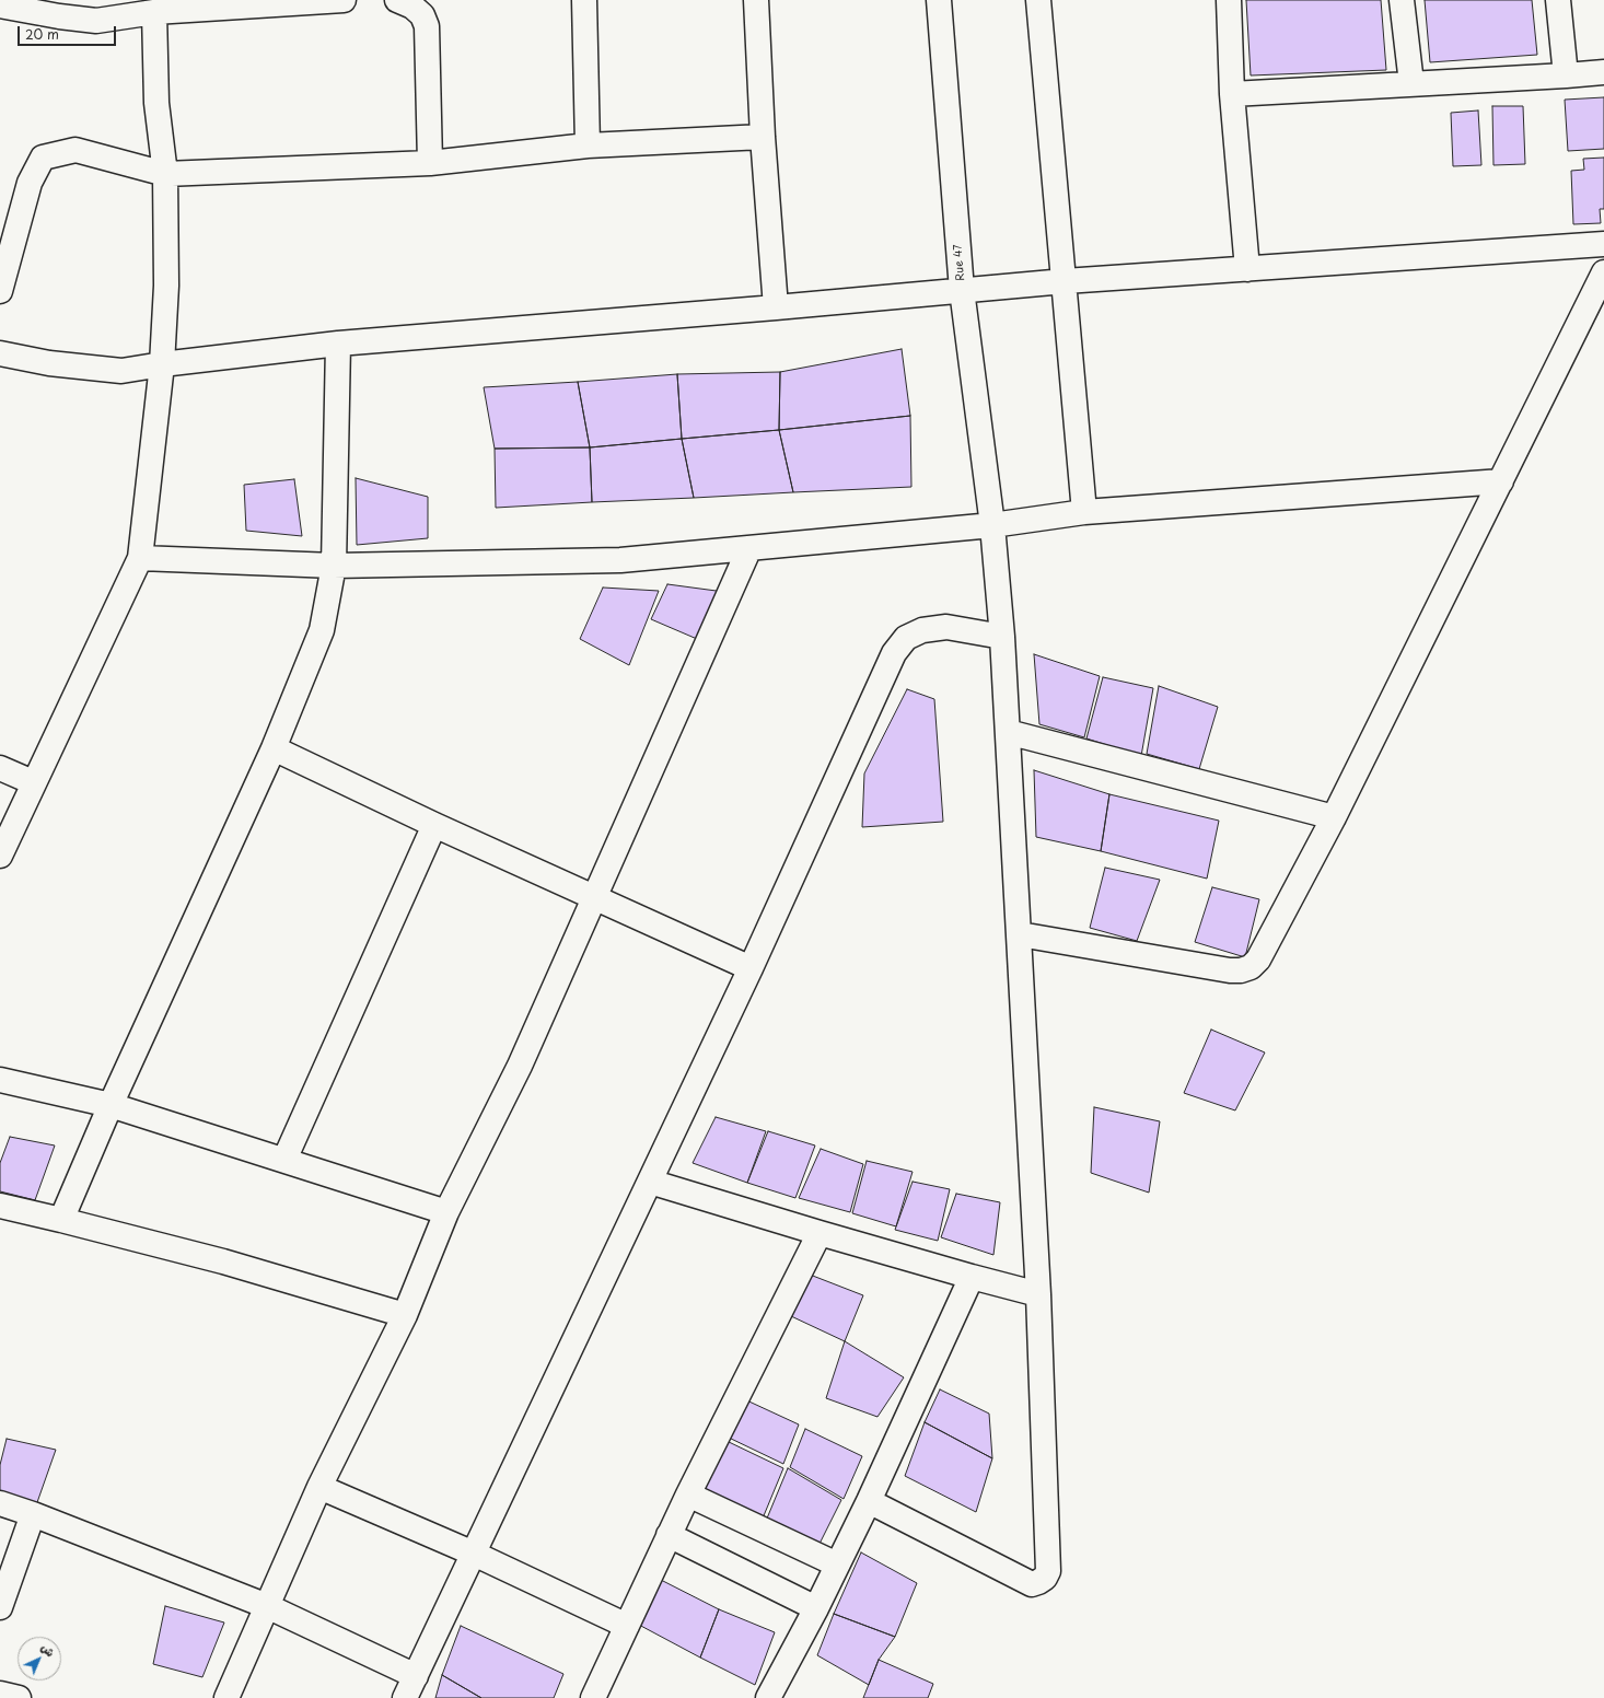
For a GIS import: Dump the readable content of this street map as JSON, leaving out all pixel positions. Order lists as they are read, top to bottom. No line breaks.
{"streets":{"street":["Rue 47"]},"scale_bar":"20 m","north":"top right"}
